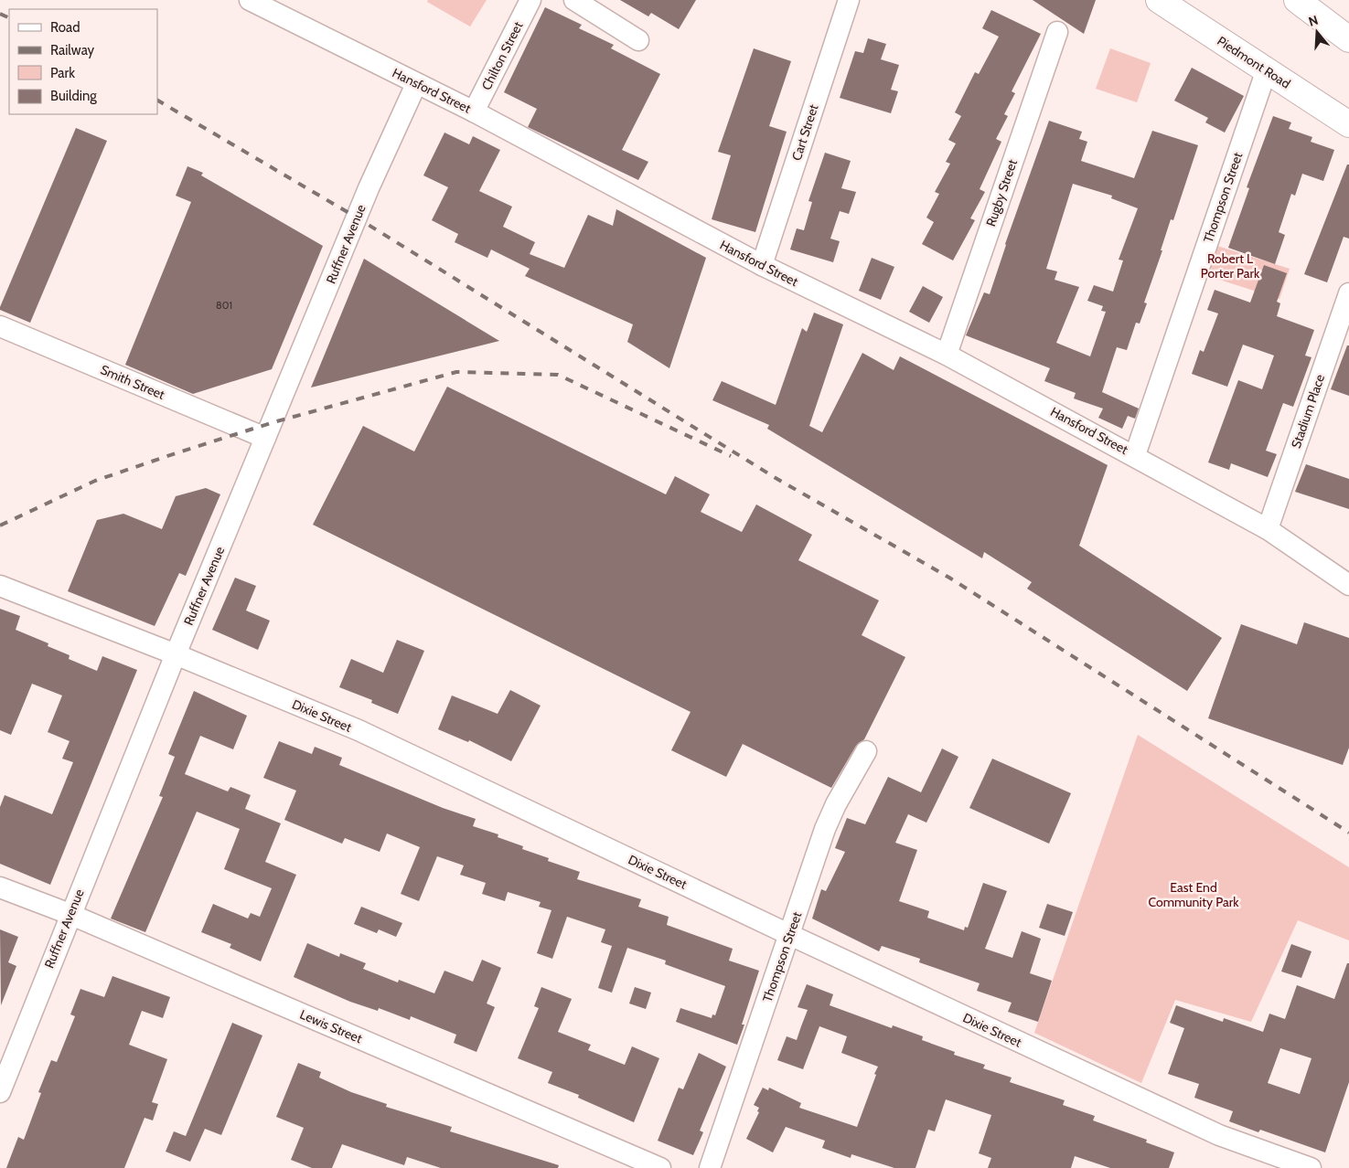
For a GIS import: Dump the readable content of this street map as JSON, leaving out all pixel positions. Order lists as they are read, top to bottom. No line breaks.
{"streets":{"main road":["Piedmont Road"],"street":["Chilton Street","Hansford Street","Cart Street","Rugby Street","Thompson Street","Ruffner Avenue","Smith Street","Stadium Place","Dixie Street","Lewis Street"]},"crossings":[["Chilton Street","Hansford Street"],["Piedmont Road","Thompson Street"],["Hansford Street","Cart Street"],["Hansford Street","Rugby Street"],["Hansford Street","Thompson Street"],["Hansford Street","Ruffner Avenue"],["Hansford Street","Stadium Place"],["Thompson Street","Dixie Street"],["Ruffner Avenue","Smith Street"],["Ruffner Avenue","Dixie Street"],["Ruffner Avenue","Lewis Street"]],"parks":["Robert L Porter Park","East End Community Park"],"house_numbers":["801"],"legend":["Road","Railway","Park","Building"],"north":"top"}
